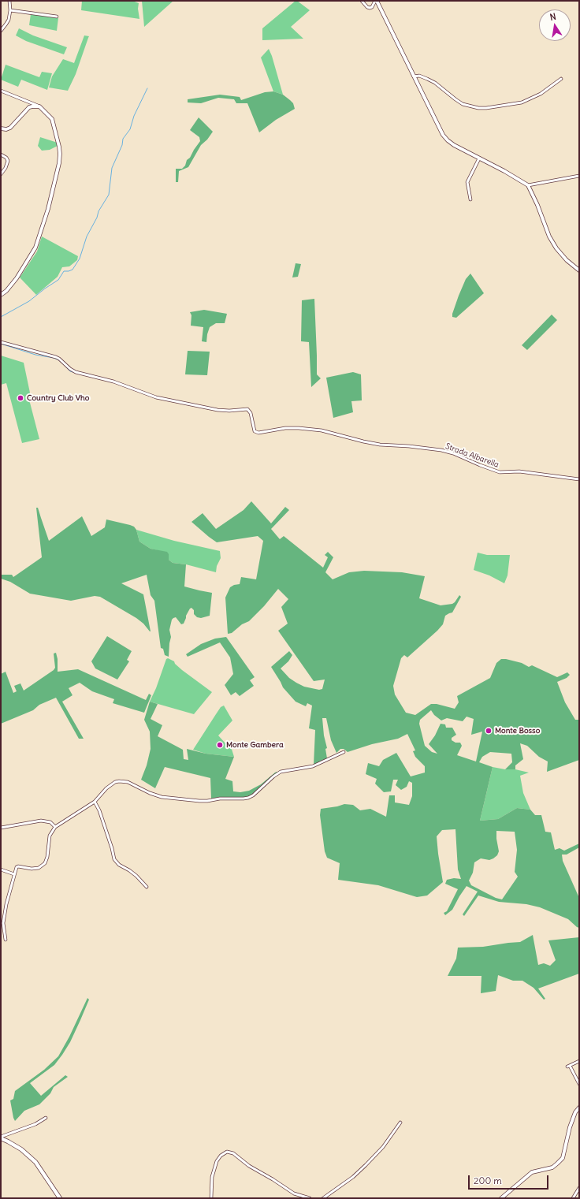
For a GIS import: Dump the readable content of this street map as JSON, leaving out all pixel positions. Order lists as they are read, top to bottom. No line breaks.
{"streets":{"street":["Strada Albarella"]},"places":["Country Club Vho","Monte Bosso","Monte Gambera"],"scale_bar":"200 m","north":"top"}
